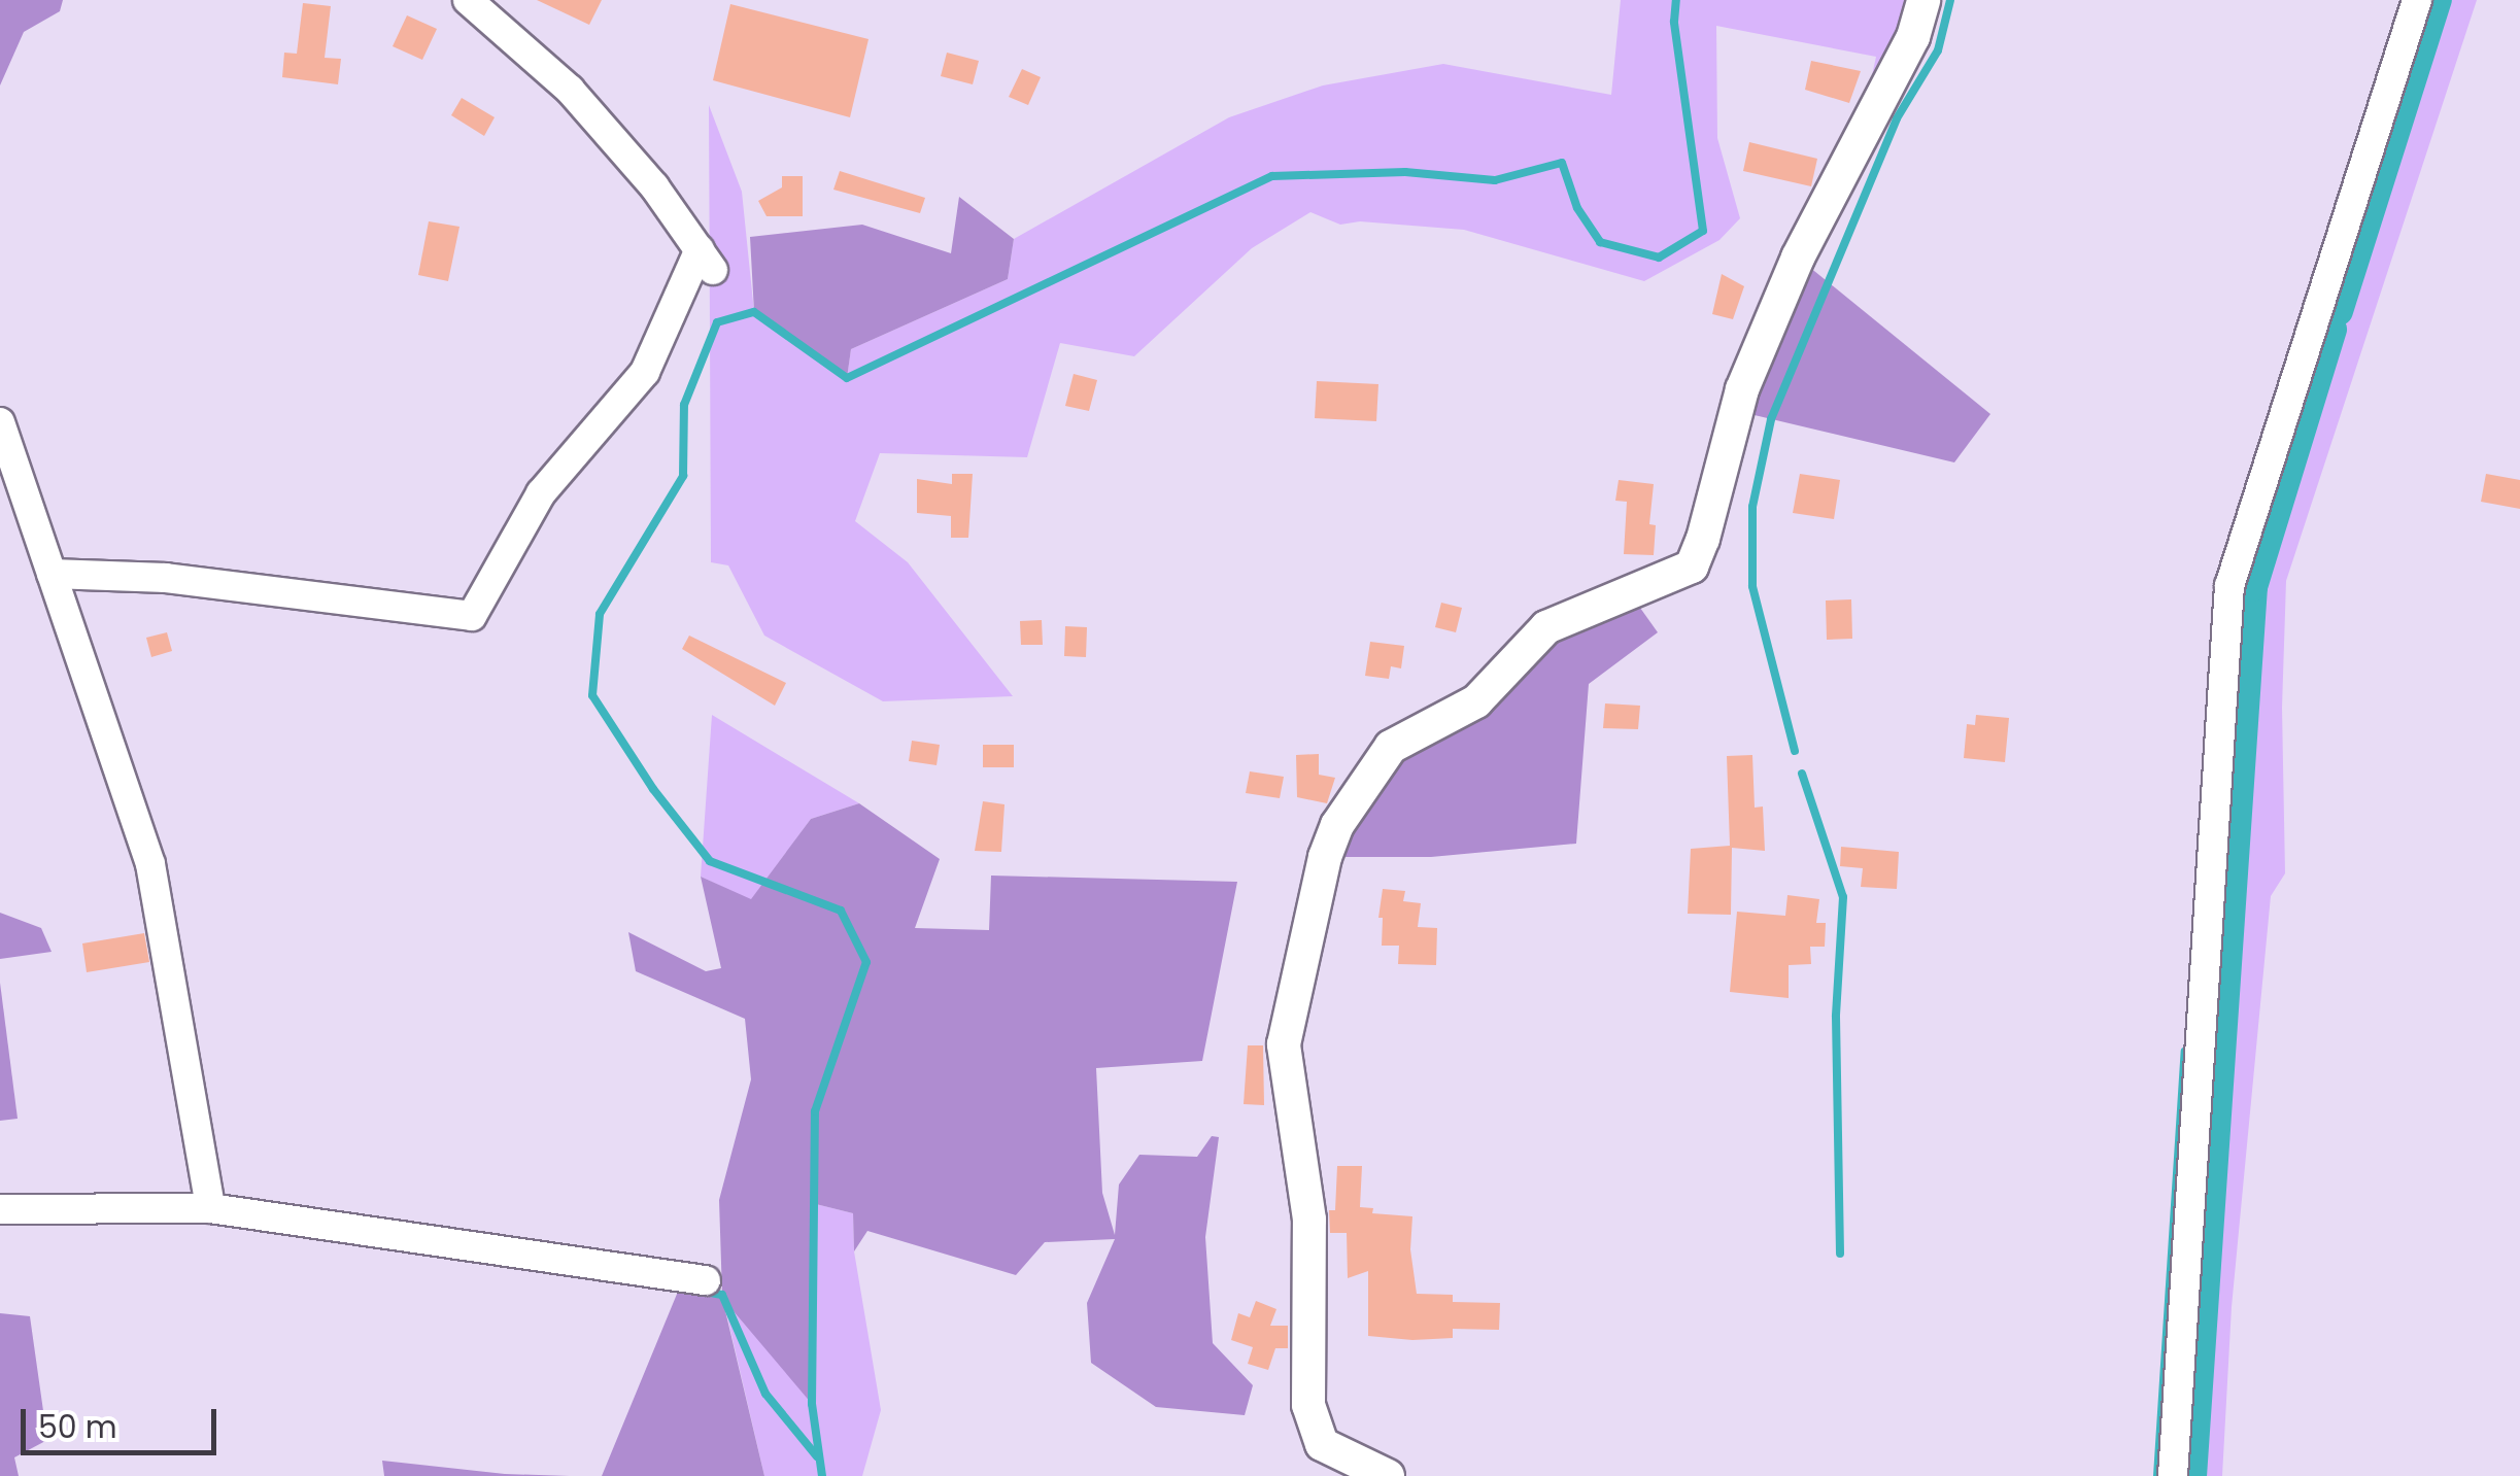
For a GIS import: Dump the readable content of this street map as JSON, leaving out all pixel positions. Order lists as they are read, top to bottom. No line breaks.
{"scale_bar":"50 m"}
